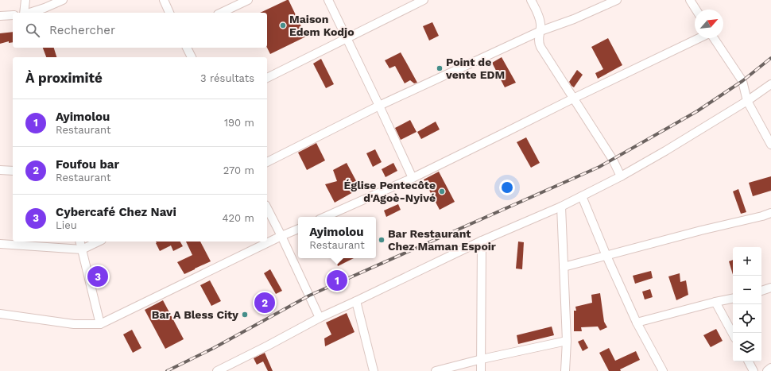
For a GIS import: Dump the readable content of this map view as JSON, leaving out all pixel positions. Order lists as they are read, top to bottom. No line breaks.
{"places":["Maison Edem Kodjo","Point de vente EDM","Église Pentecôte d'Agoè-Nyivé","Bar Restaurant Chez Maman Espoir","Bar A Bless City"],"north":"top right","page":{"search":"Rechercher","heading":["À proximité","3 résultats"],"list":[{"mark":"1","name":"Ayimolou","note":"Restaurant","value":"190 m"},{"mark":"2","name":"Foufou bar","note":"Restaurant","value":"270 m"},{"mark":"3","name":"Cybercafé Chez Navi","note":"Lieu","value":"420 m"}],"popup":["Ayimolou","Restaurant"],"map_buttons":["+","−"],"pins":["3","1","2"]}}
